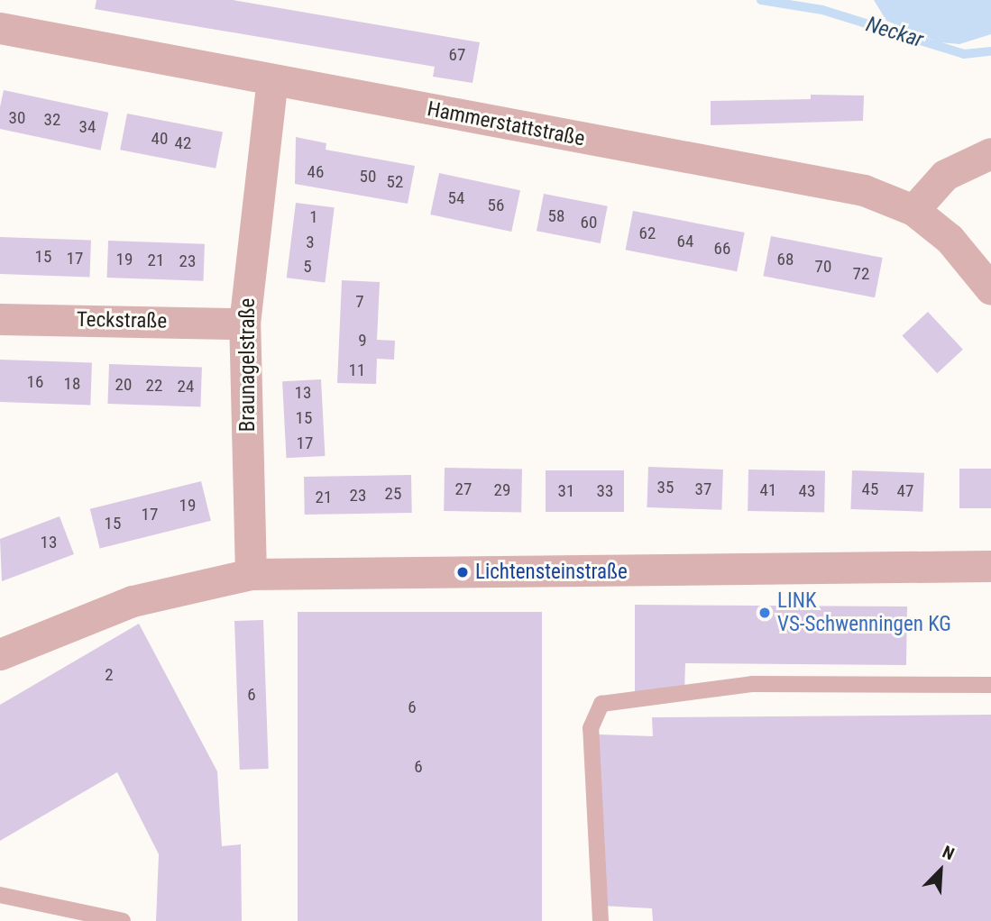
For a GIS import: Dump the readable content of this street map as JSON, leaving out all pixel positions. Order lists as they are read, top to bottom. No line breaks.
{"streets":{"street":["Hammerstattstraße","Teckstraße","Braunagelstraße"]},"crossings":[["Hammerstattstraße","Braunagelstraße"],["Teckstraße","Braunagelstraße"]],"water":["Neckar"],"places":["Lichtensteinstraße","LINK VS-Schwenningen KG"],"house_numbers":["67","30","32","34","40","42","46","50","52","54","56","58","1","60","62","64","3","66","15","17","19","68","21","23","5","70","72","7","9","11","16","18","20","22","24","13","15","17","35","27","37","45","29","41","31","33","43","47","25","23","21","19","17","15","13","2","6","6","6"],"north":"top right"}
